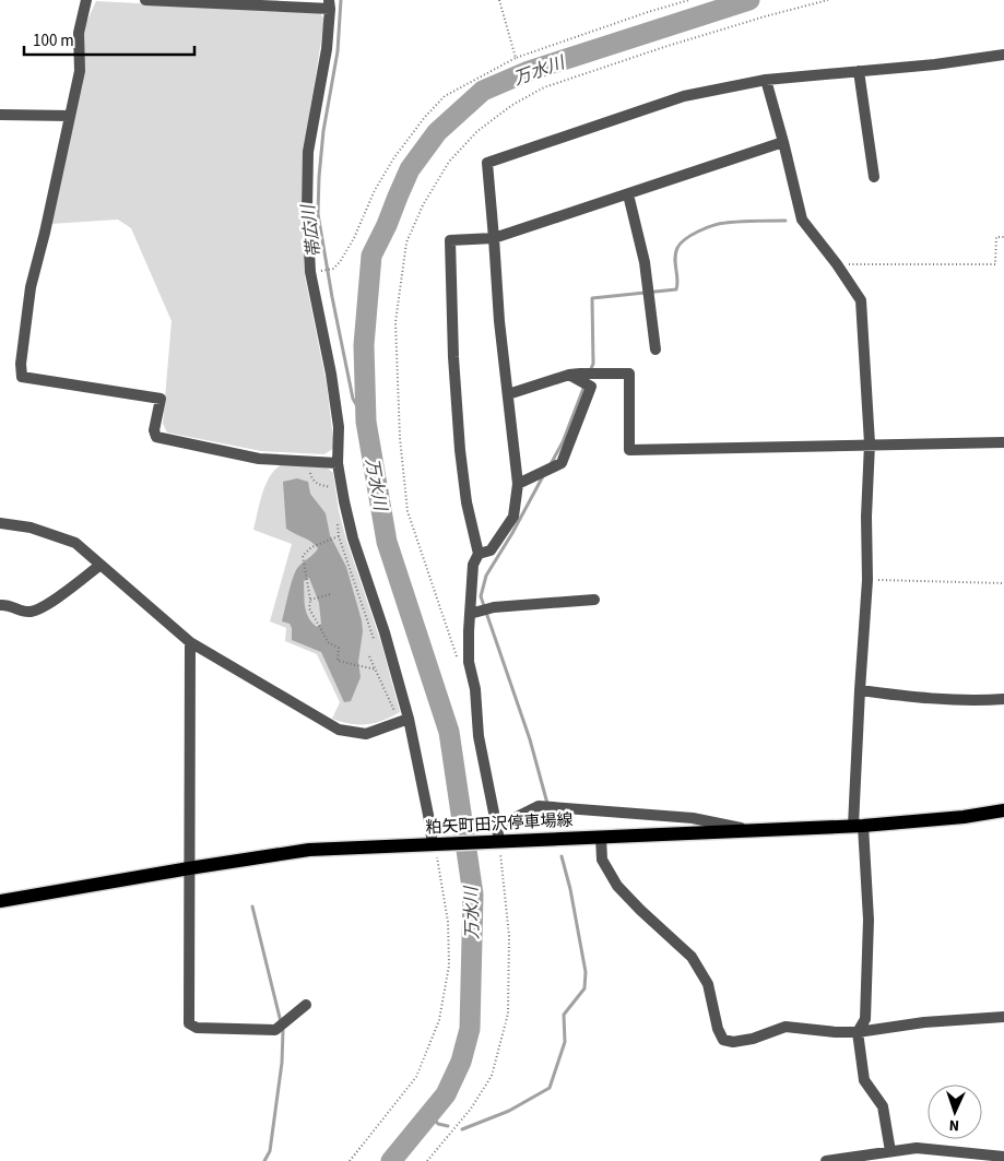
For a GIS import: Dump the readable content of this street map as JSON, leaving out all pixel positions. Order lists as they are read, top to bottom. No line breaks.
{"streets":{"main road":["粕矢町田沢停車場線"]},"water":["万水川","帯広川"],"scale_bar":"100 m","north":"bottom"}
